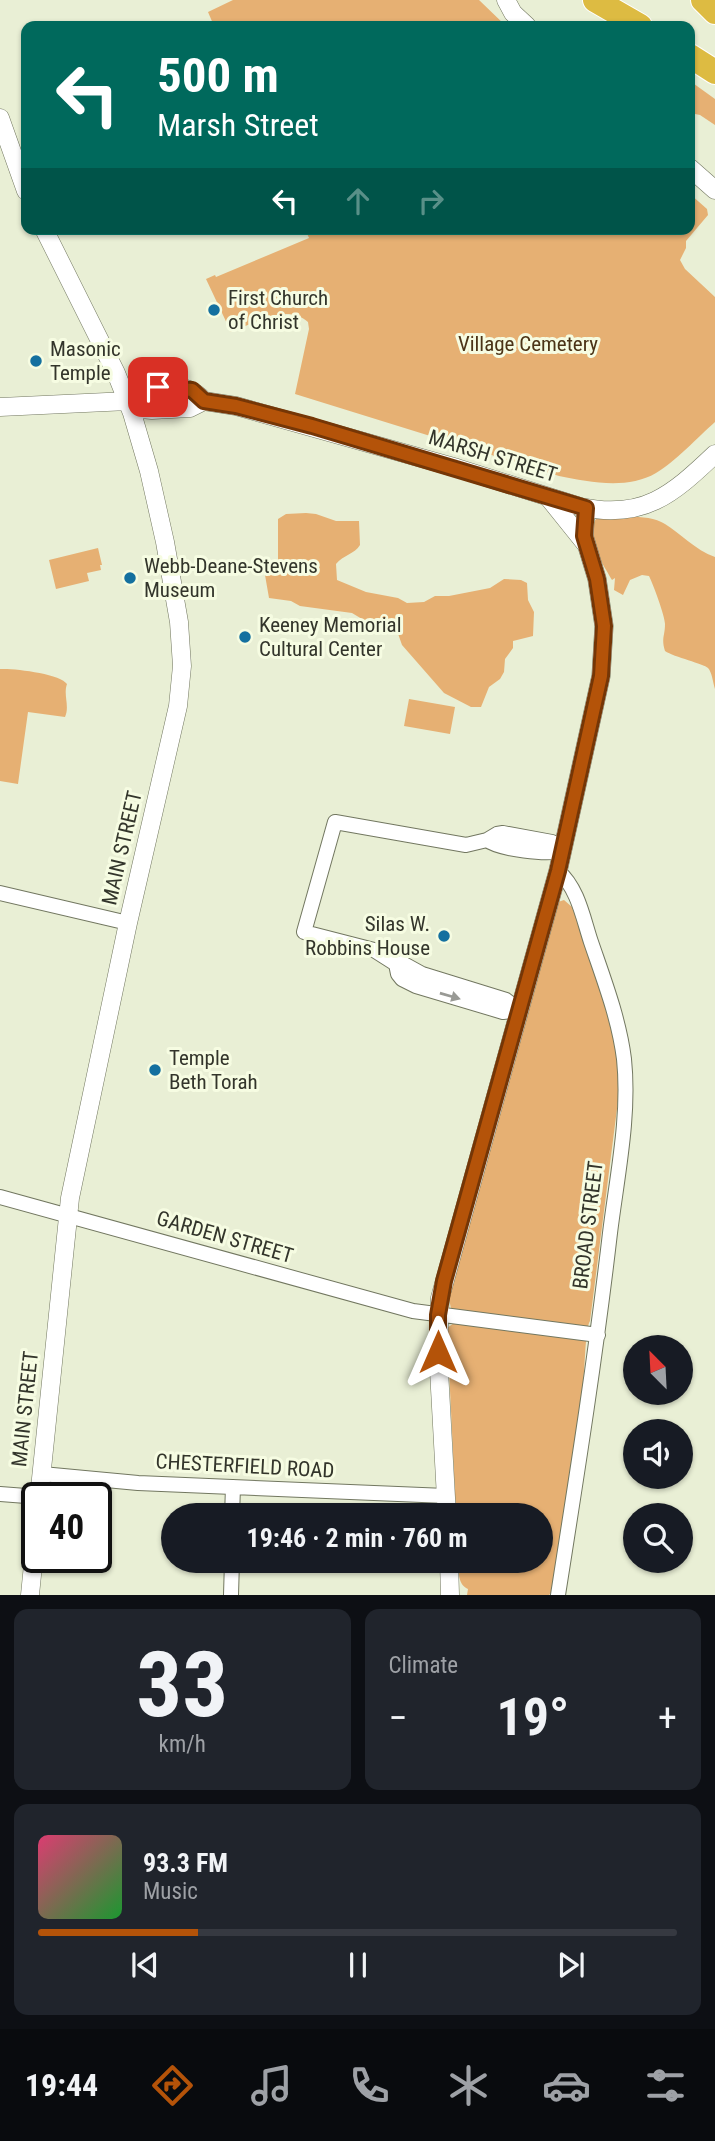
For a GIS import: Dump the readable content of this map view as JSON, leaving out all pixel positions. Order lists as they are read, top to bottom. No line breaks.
{"streets":{"street":["MARSH STREET","MAIN STREET","BROAD STREET","GARDEN STREET","CHESTERFIELD ROAD"]},"crossings":[["MARSH STREET","MAIN STREET"],["MAIN STREET","GARDEN STREET"],["MAIN STREET","CHESTERFIELD ROAD"],["BROAD STREET","GARDEN STREET"]],"parks":["Village Cemetery"],"places":["First Church of Christ","Masonic Temple","Webb-Deane-Stevens Museum","Keeney Memorial Cultural Center","Silas W. Robbins House","Temple Beth Torah"],"north":"top left","page":{"turn":["500 m","Marsh Street"],"limit":"40","trip":"19:46 · 2 min · 760 m","tile":[["33","km/h"],"Climate"],"heat":["−","19°","+"],"song":["93.3 FM","Music"],"tabs":"19:44"}}
